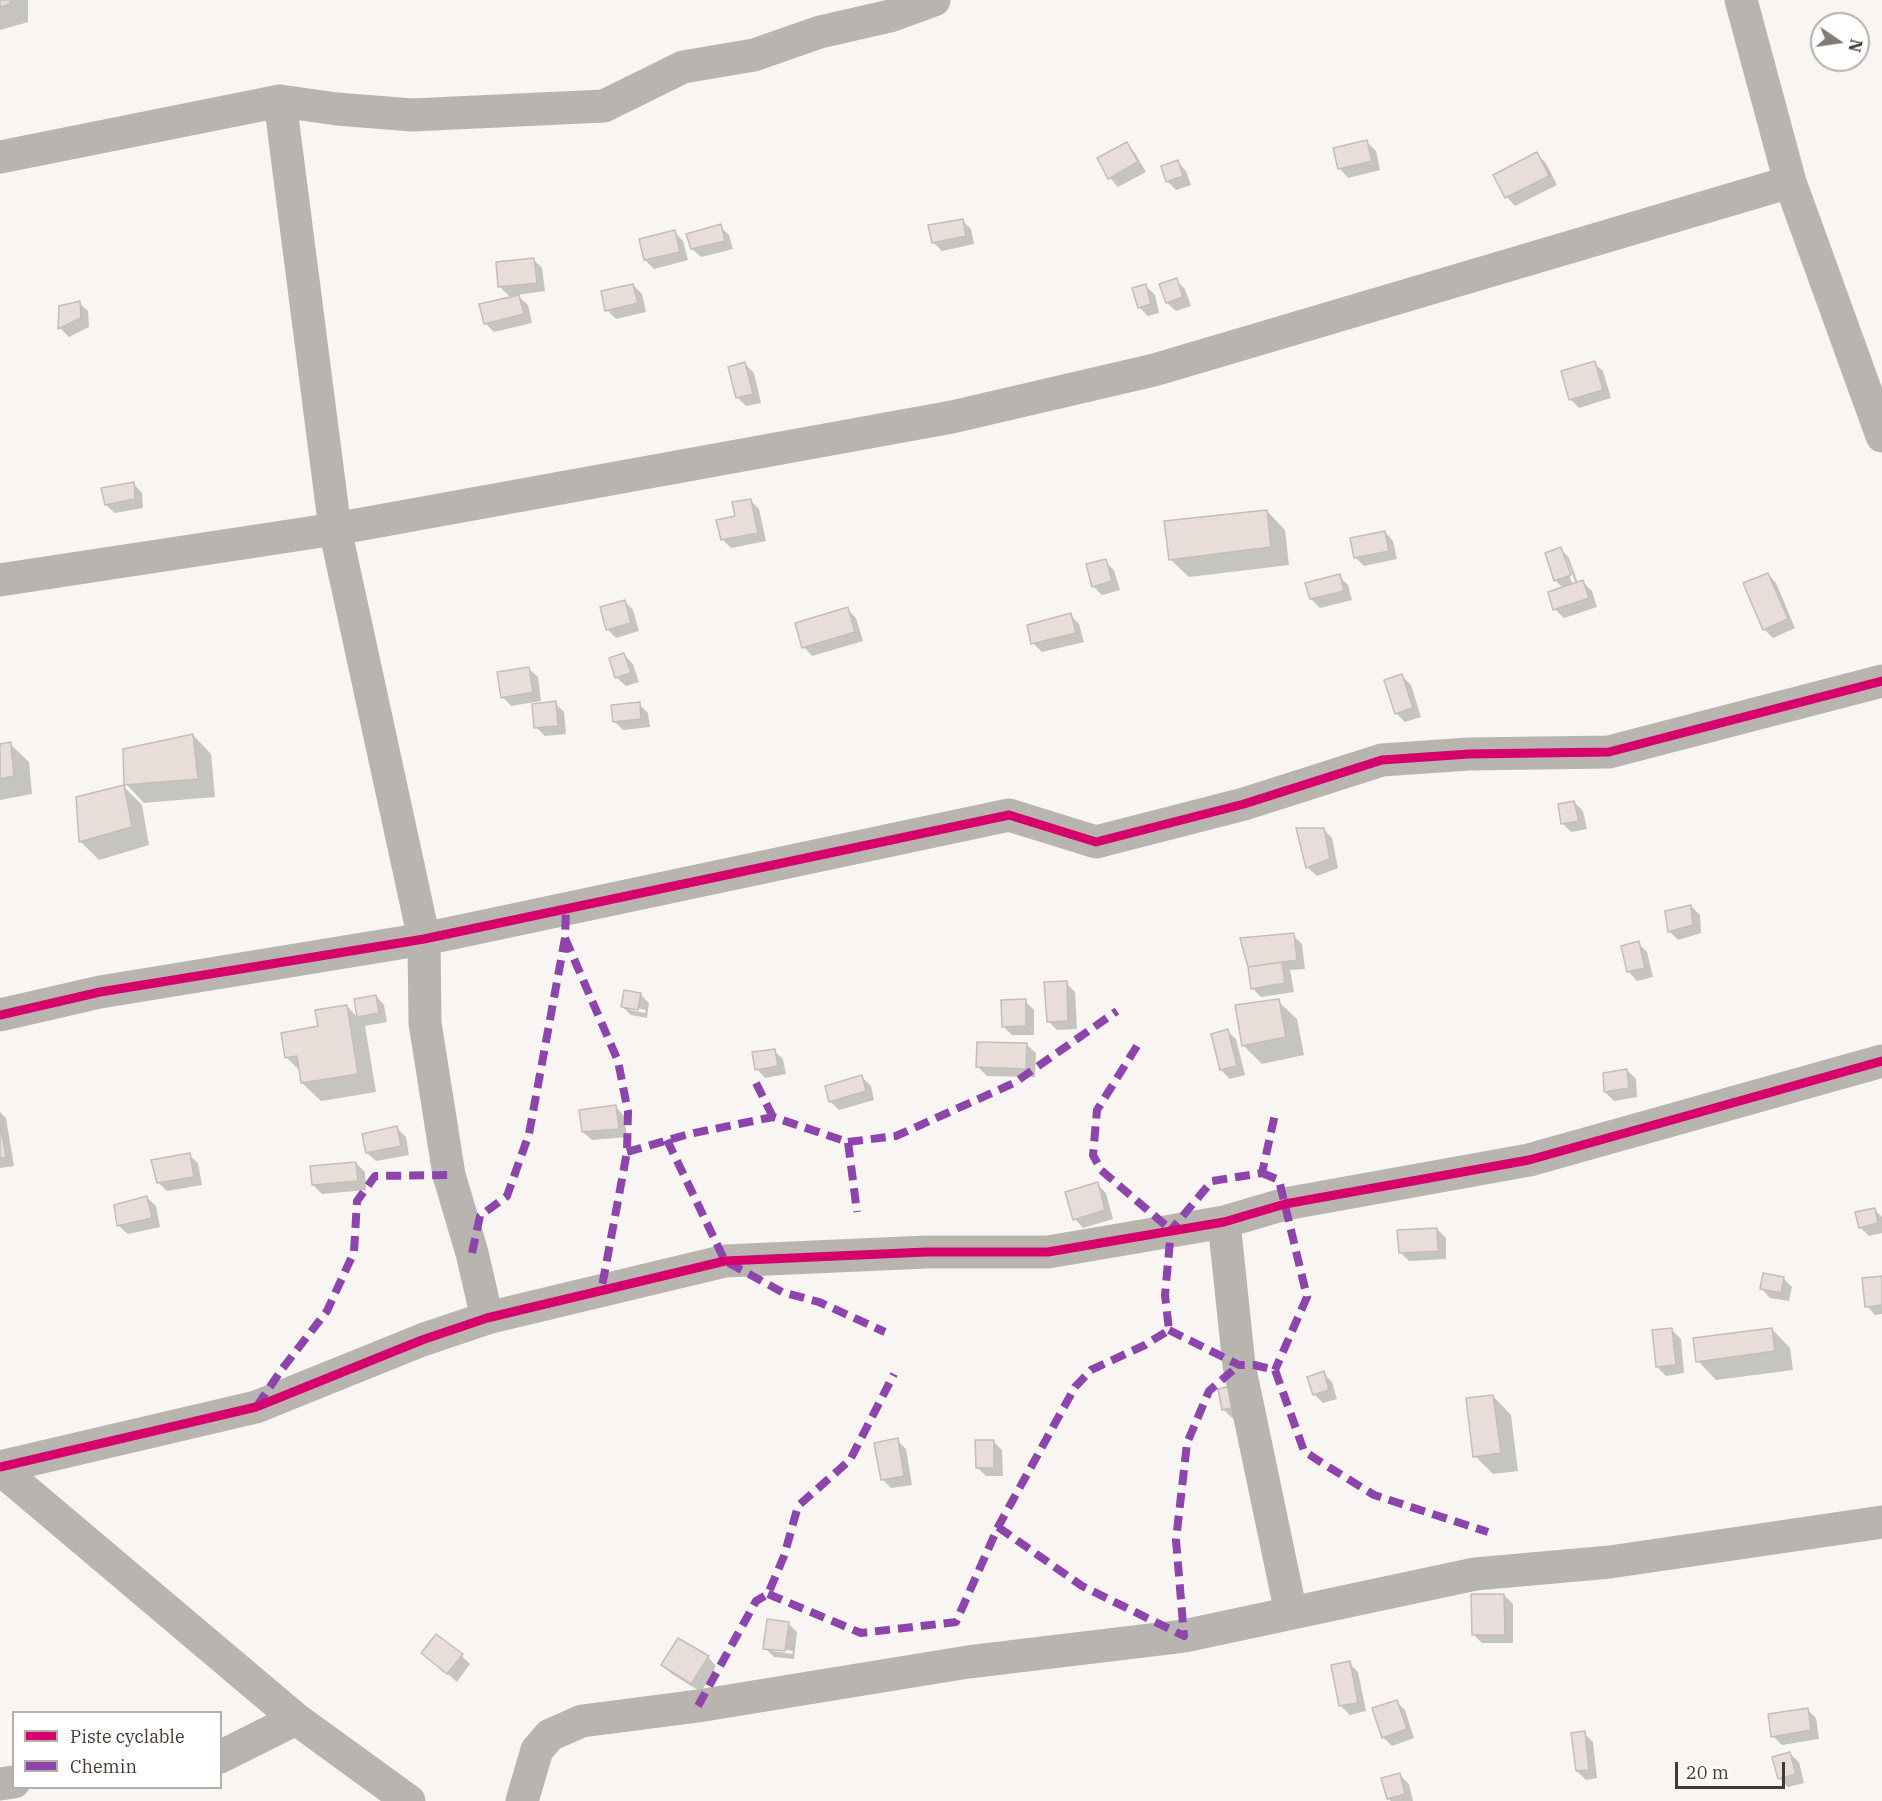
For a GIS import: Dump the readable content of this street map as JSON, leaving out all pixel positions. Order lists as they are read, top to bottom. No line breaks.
{"legend":["Piste cyclable","Chemin"],"scale_bar":"20 m","north":"right"}
